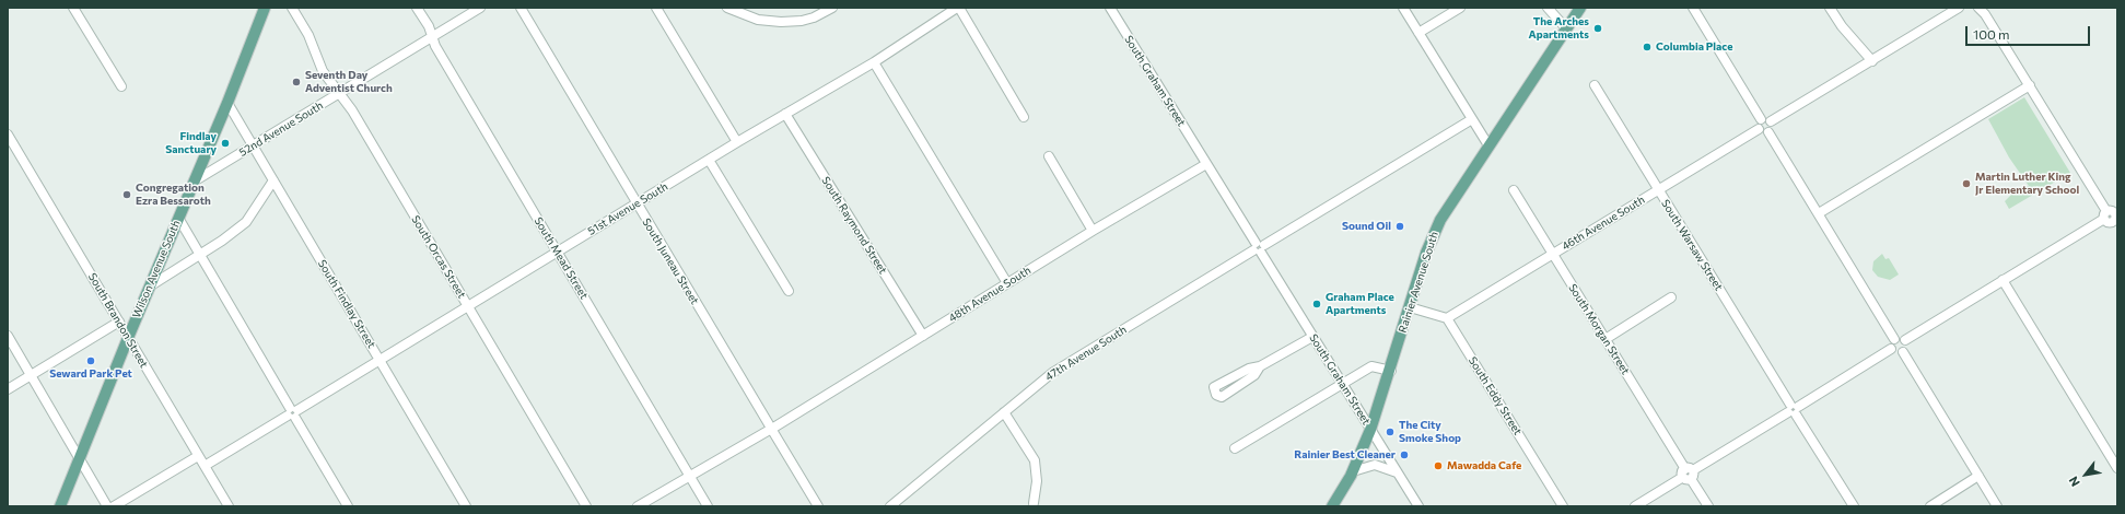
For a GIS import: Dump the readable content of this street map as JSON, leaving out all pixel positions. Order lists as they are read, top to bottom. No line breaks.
{"streets":{"main road":["Wilson Avenue South","Rainier Avenue South"],"street":["South Graham Street","52nd Avenue South","51st Avenue South","46th Avenue South","South Raymond Street","South Warsaw Street","South Orcas Street","South Mead Street","South Juneau Street","48th Avenue South","South Findlay Street","South Brandon Street","South Morgan Street","47th Avenue South","South Eddy Street"]},"crossings":[["South Graham Street","Rainier Avenue South"],["South Graham Street","48th Avenue South"],["South Graham Street","47th Avenue South"],["52nd Avenue South","South Orcas Street"],["52nd Avenue South","South Mead Street"],["52nd Avenue South","Wilson Avenue South"],["52nd Avenue South","South Findlay Street"],["51st Avenue South","South Raymond Street"],["51st Avenue South","South Orcas Street"],["51st Avenue South","South Mead Street"],["51st Avenue South","South Juneau Street"],["51st Avenue South","South Findlay Street"],["51st Avenue South","South Brandon Street"],["46th Avenue South","South Warsaw Street"],["46th Avenue South","South Morgan Street"],["46th Avenue South","South Eddy Street"],["South Raymond Street","48th Avenue South"],["South Mead Street","48th Avenue South"],["South Juneau Street","48th Avenue South"],["Wilson Avenue South","South Findlay Street"],["Wilson Avenue South","South Brandon Street"]],"places":["The Arches Apartments","Columbia Place","Seventh Day Adventist Church","Findlay Sanctuary","Martin Luther King Jr Elementary School","Congregation Ezra Bessaroth","Sound Oil","Graham Place Apartments","Seward Park Pet","The City Smoke Shop","Rainier Best Cleaner","Mawadda Cafe"],"scale_bar":"100 m","north":"bottom left"}
